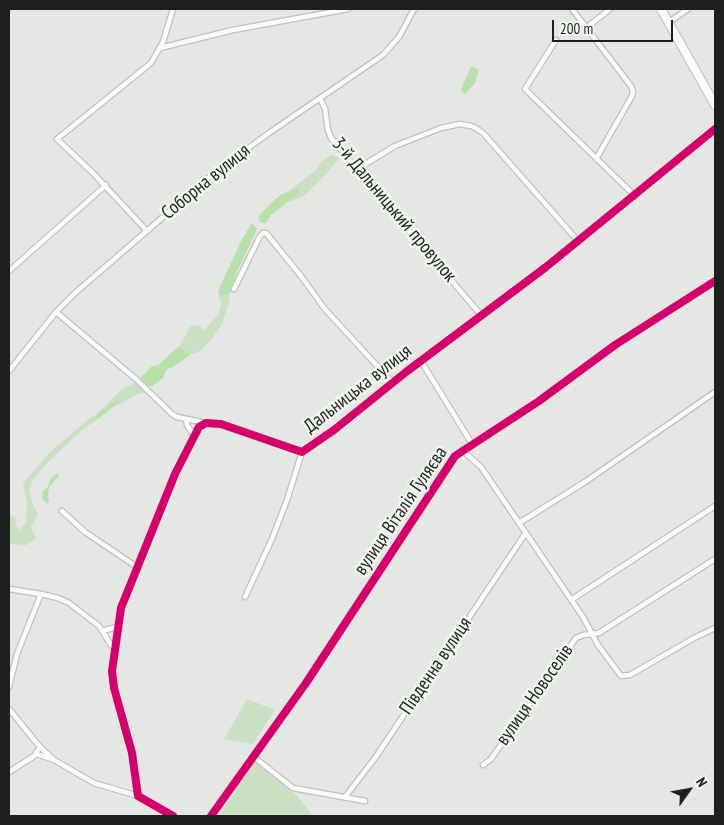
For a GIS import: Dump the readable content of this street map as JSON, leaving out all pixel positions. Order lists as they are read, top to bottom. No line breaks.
{"streets":{"street":["Соборна вулиця","3-й Дальницький провулок","Дальницька вулиця","вулиця Віталія Гуляєва","Південна вулиця","вулиця Новоселів"]},"crossings":[["Соборна вулиця","3-й Дальницький провулок"],["Соборна вулиця","Дальницька вулиця"],["3-й Дальницький провулок","Дальницька вулиця"]],"scale_bar":"200 m","north":"top right"}
